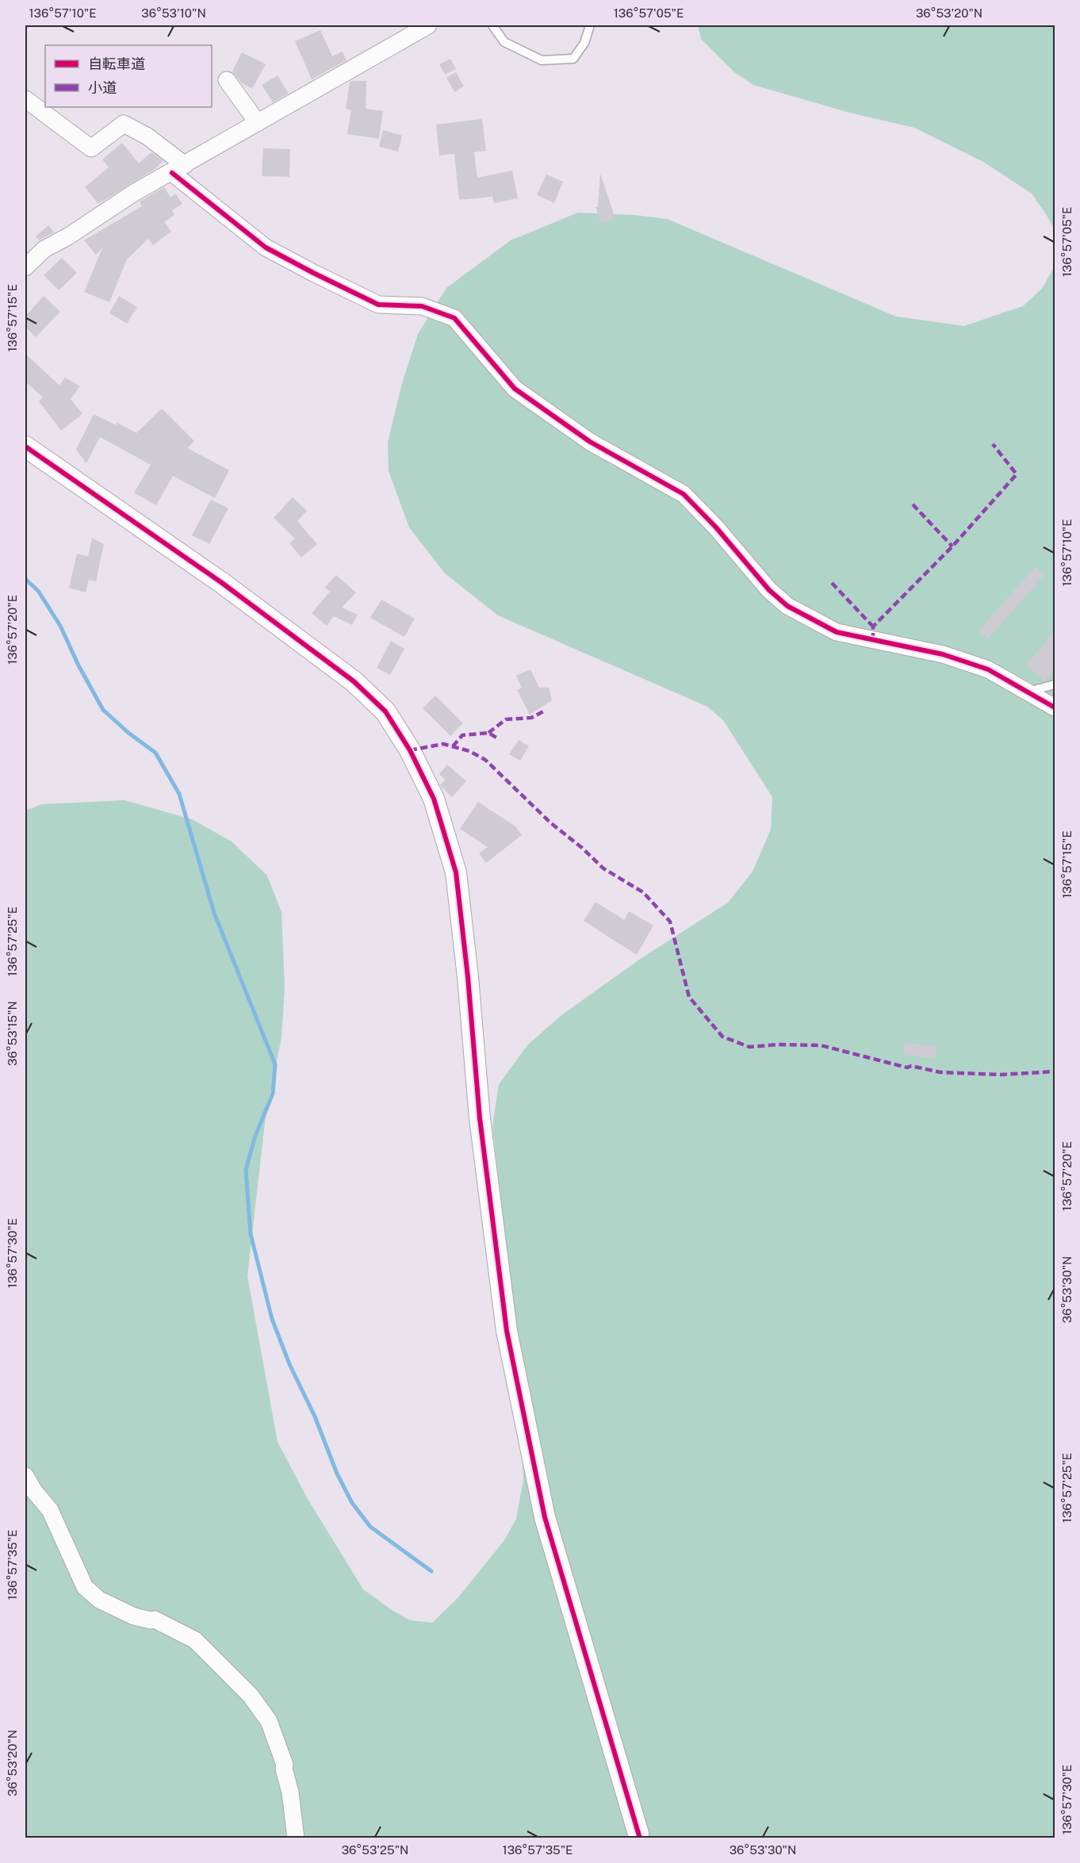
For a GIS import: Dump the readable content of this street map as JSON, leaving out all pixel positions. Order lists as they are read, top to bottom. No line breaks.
{"legend":["自転車道","小道"],"coordinates":["136°57'10\"E","36°53'10\"N","136°57'05\"E","36°53'20\"N","136°57'15\"E","136°57'20\"E","136°57'25\"E","36°53'15\"N","136°57'30\"E","36°53'30\"N","136°57'35\"E","36°53'25\"N"]}
